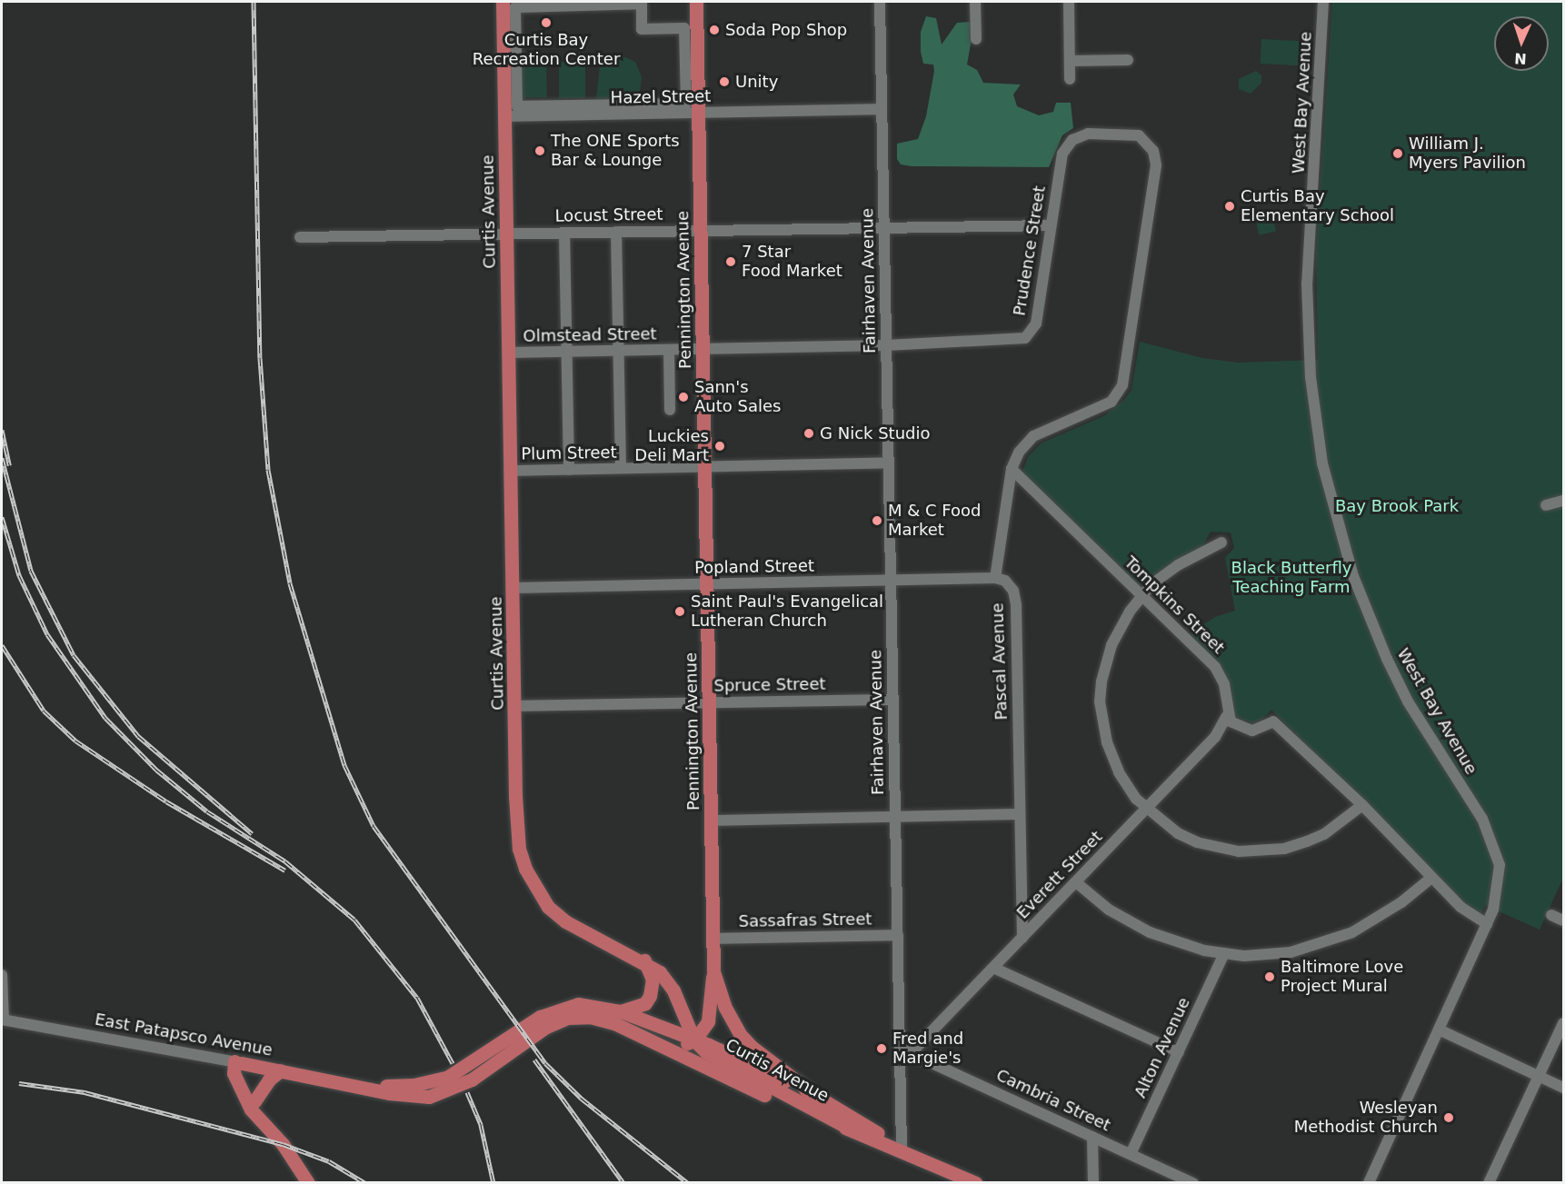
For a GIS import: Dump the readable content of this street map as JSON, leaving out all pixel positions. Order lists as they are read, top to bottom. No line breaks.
{"streets":{"main road":["Curtis Avenue","Pennington Avenue","East Patapsco Avenue"],"street":["Hazel Street","West Bay Avenue","Locust Street","Prudence Street","Fairhaven Avenue","Olmstead Street","Plum Street","Popland Street","Tompkins Street","Pascal Avenue","Spruce Street","Everett Street","Sassafras Street","Alton Avenue","Cambria Street"]},"crossings":[["Hazel Street","Curtis Avenue"],["Hazel Street","Fairhaven Avenue"],["Hazel Street","Pennington Avenue"],["Curtis Avenue","Locust Street"],["Curtis Avenue","Olmstead Street"],["Curtis Avenue","Plum Street"],["Curtis Avenue","Popland Street"],["Curtis Avenue","Spruce Street"],["Curtis Avenue","East Patapsco Avenue"],["Locust Street","Prudence Street"],["Locust Street","Fairhaven Avenue"],["Locust Street","Pennington Avenue"],["Prudence Street","Olmstead Street"],["Prudence Street","Tompkins Street"],["Fairhaven Avenue","Olmstead Street"],["Fairhaven Avenue","Plum Street"],["Fairhaven Avenue","Popland Street"],["Fairhaven Avenue","Spruce Street"],["Fairhaven Avenue","Everett Street"],["Fairhaven Avenue","Sassafras Street"],["Fairhaven Avenue","East Patapsco Avenue"],["Fairhaven Avenue","Cambria Street"],["Pennington Avenue","Olmstead Street"],["Pennington Avenue","Plum Street"],["Pennington Avenue","Popland Street"],["Pennington Avenue","Spruce Street"],["Pennington Avenue","Sassafras Street"],["Pennington Avenue","East Patapsco Avenue"],["Popland Street","Pascal Avenue"],["Tompkins Street","Everett Street"],["Pascal Avenue","Everett Street"],["Everett Street","Cambria Street"],["Alton Avenue","Cambria Street"]],"parks":["Bay Brook Park","Black Butterfly Teaching Farm"],"places":["Curtis Bay Recreation Center","Soda Pop Shop","Unity","The ONE Sports Bar & Lounge","William J. Myers Pavilion","Curtis Bay Elementary School","7 Star Food Market","Sann's Auto Sales","G Nick Studio","Luckies Deli Mart","M & C Food Market","Saint Paul's Evangelical Lutheran Church","Baltimore Love Project Mural","Fred and Margie's","Wesleyan Methodist Church"],"north":"bottom"}
